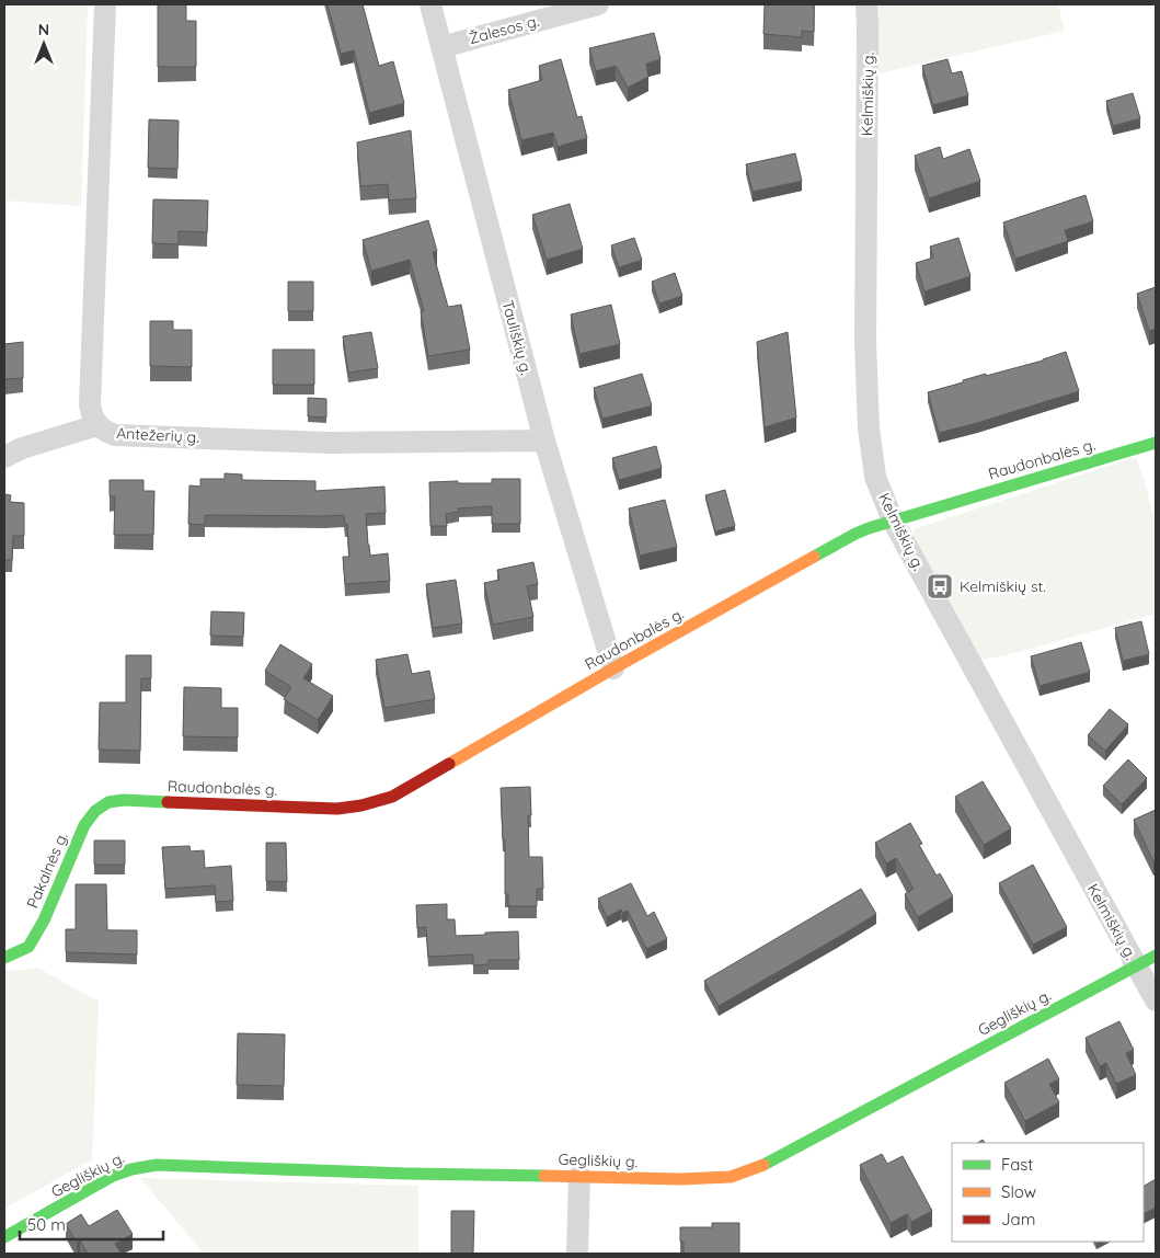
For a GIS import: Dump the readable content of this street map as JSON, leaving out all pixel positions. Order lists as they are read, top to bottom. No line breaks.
{"streets":{"street":["Žalesos g.","Kelmiškių g.","Tauliškių g.","Antežerių g.","Raudonbalės g.","Pakalnės g.","Gegliškių g."]},"crossings":[["Žalesos g.","Tauliškių g."],["Kelmiškių g.","Raudonbalės g."],["Kelmiškių g.","Gegliškių g."],["Tauliškių g.","Antežerių g."],["Tauliškių g.","Raudonbalės g."],["Raudonbalės g.","Pakalnės g."]],"places":{"bus stop":["Kelmiškių st."]},"legend":["Fast","Slow","Jam"],"scale_bar":"50 m","north":"top"}
